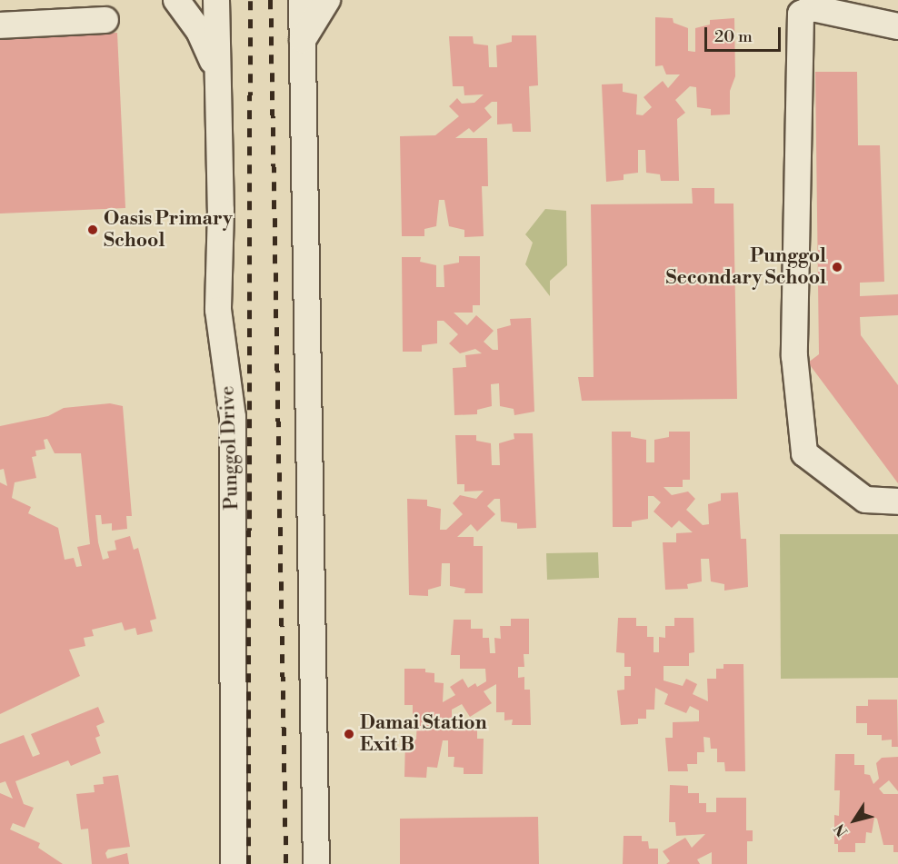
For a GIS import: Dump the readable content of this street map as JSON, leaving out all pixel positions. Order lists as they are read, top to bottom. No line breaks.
{"streets":{"street":["Punggol Drive"]},"places":["Oasis Primary School","Punggol Secondary School","Damai Station Exit B"],"scale_bar":"20 m","north":"bottom left"}
